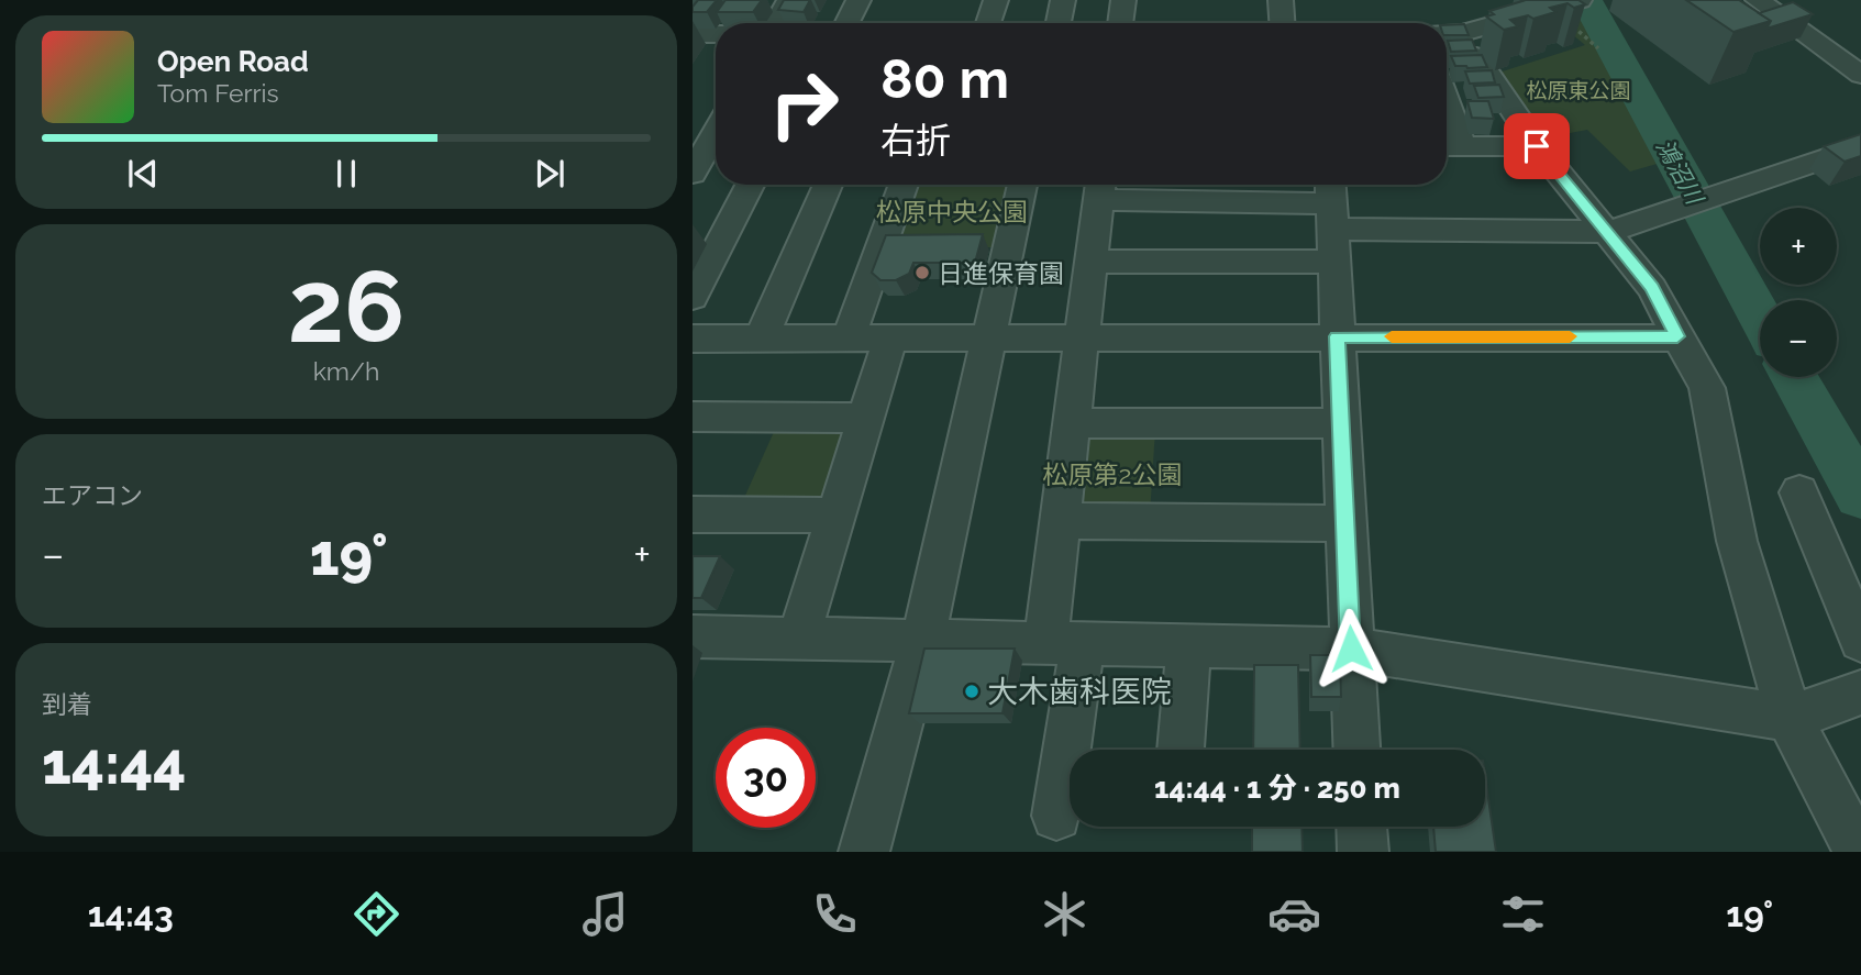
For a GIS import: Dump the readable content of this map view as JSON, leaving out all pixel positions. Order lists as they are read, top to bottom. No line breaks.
{"water":["鴻沼川"],"parks":["松原東公園","松原中央公園","松原第2公園"],"places":["日進保育園","大木歯科医院"],"page":{"turn":["80 m","右折"],"song":["Open Road","Tom Ferris"],"map_buttons":["+","−"],"tile":[["26","km/h"],"エアコン",["到着","14:44"]],"heat":["−","19°","+"],"limit":"30","trip":"14:44 · 1 分 · 250 m","tabs":["14:43","19°"]}}
